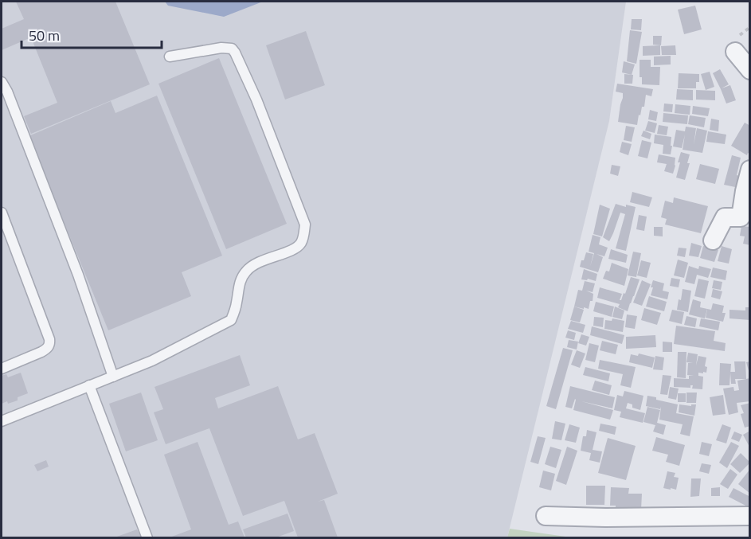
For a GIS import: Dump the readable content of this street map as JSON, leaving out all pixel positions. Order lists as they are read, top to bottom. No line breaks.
{"scale_bar":"50 m"}
